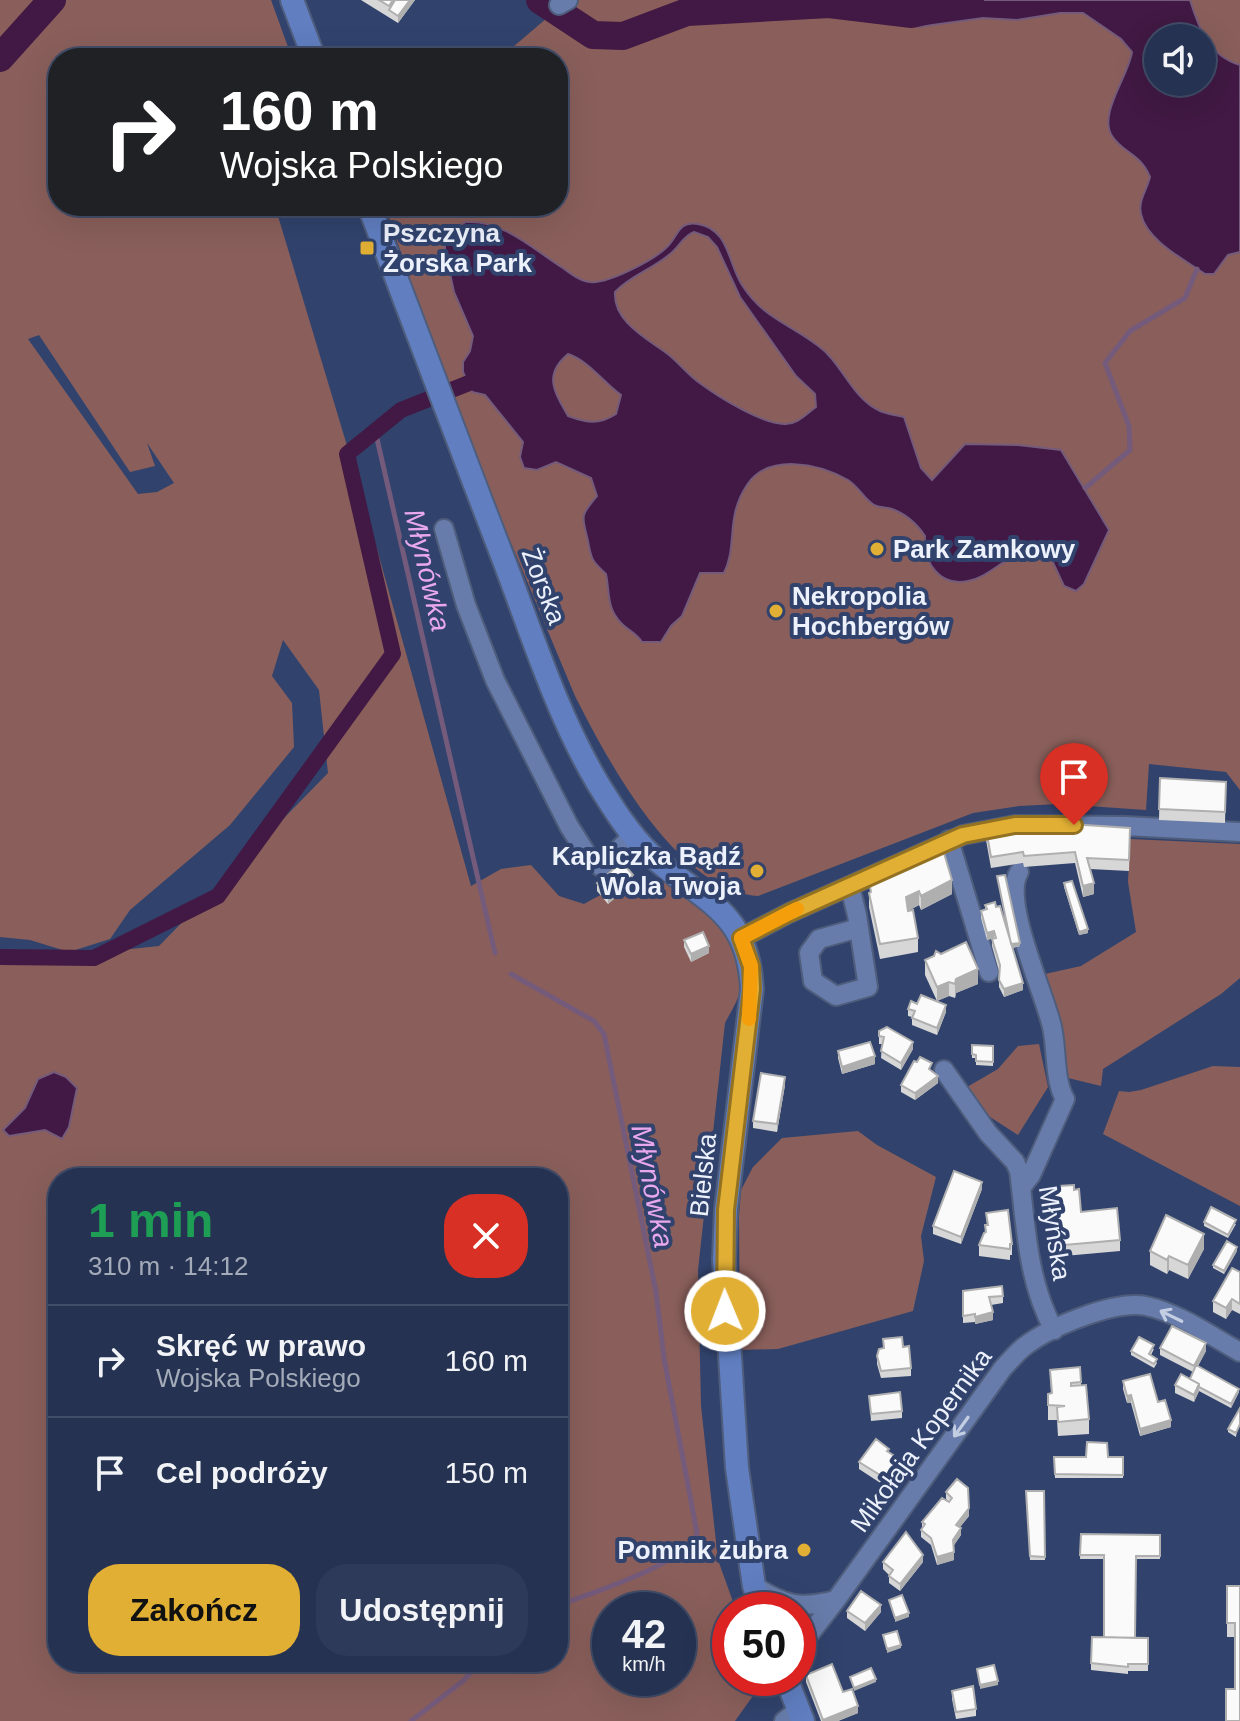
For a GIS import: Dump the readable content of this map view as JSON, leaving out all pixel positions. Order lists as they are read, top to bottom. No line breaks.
{"streets":{"main road":["Żorska","Bielska"],"street":["Młyńska","Mikołaja Kopernika"]},"crossings":[["Żorska","Bielska"],["Młyńska","Mikołaja Kopernika"]],"one_way":["Mikołaja Kopernika"],"water":["Młynówka"],"places":{"transit":["Pszczyna Żorska Park"],"other":["Park Zamkowy","Nekropolia Hochbergów","Kapliczka Bądź Wola Twoja","Pomnik żubra"]},"page":{"turn":["160 m","Wojska Polskiego"],"heading":["1 min","310 m · 14:12"],"list":[{"name":"Skręć w prawo","note":"Wojska Polskiego","value":"160 m"},{"name":"Cel podróży","value":"150 m"}],"buttons":["Zakończ","Udostępnij"],"speed":"42 km/h","limit":"50"}}
